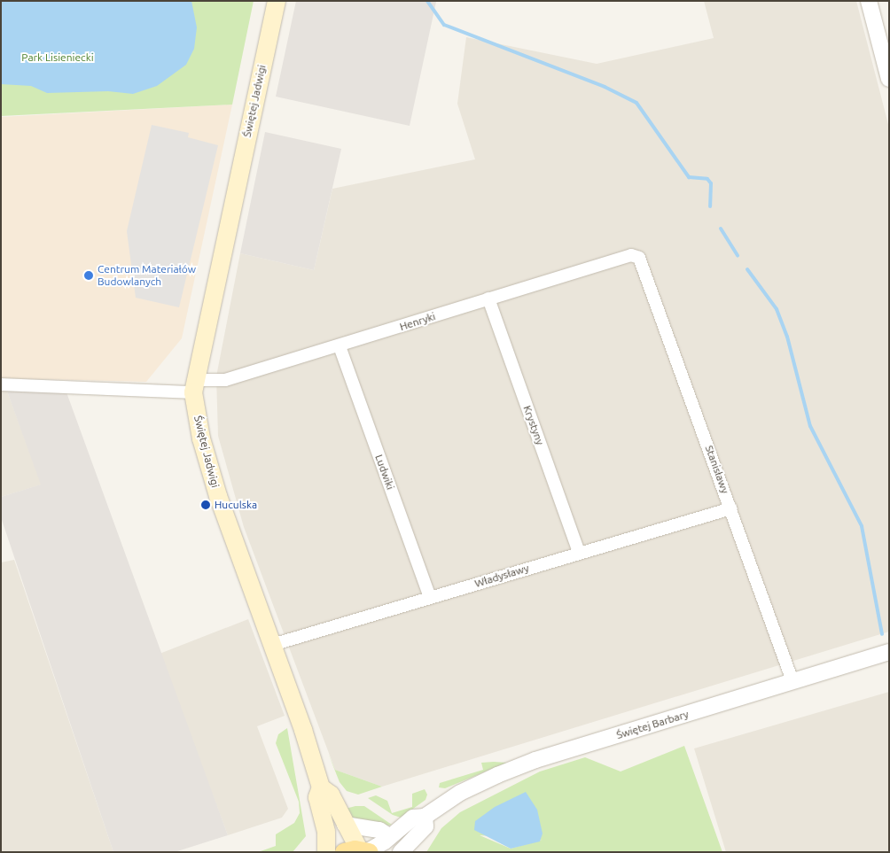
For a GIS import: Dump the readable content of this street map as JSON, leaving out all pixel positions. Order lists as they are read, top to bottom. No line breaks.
{"streets":{"main road":["Świętej Jadwigi"],"street":["Henryki","Krystyny","Stanisławy","Ludwiki","Władysławy","Świętej Barbary"]},"crossings":[["Świętej Jadwigi","Henryki"],["Świętej Jadwigi","Władysławy"],["Świętej Jadwigi","Świętej Barbary"],["Henryki","Krystyny"],["Henryki","Stanisławy"],["Henryki","Ludwiki"],["Krystyny","Władysławy"],["Stanisławy","Władysławy"],["Stanisławy","Świętej Barbary"],["Ludwiki","Władysławy"]],"parks":["Park Lisieniecki"],"places":["Centrum Materiałów Budowlanych","Huculska"]}
